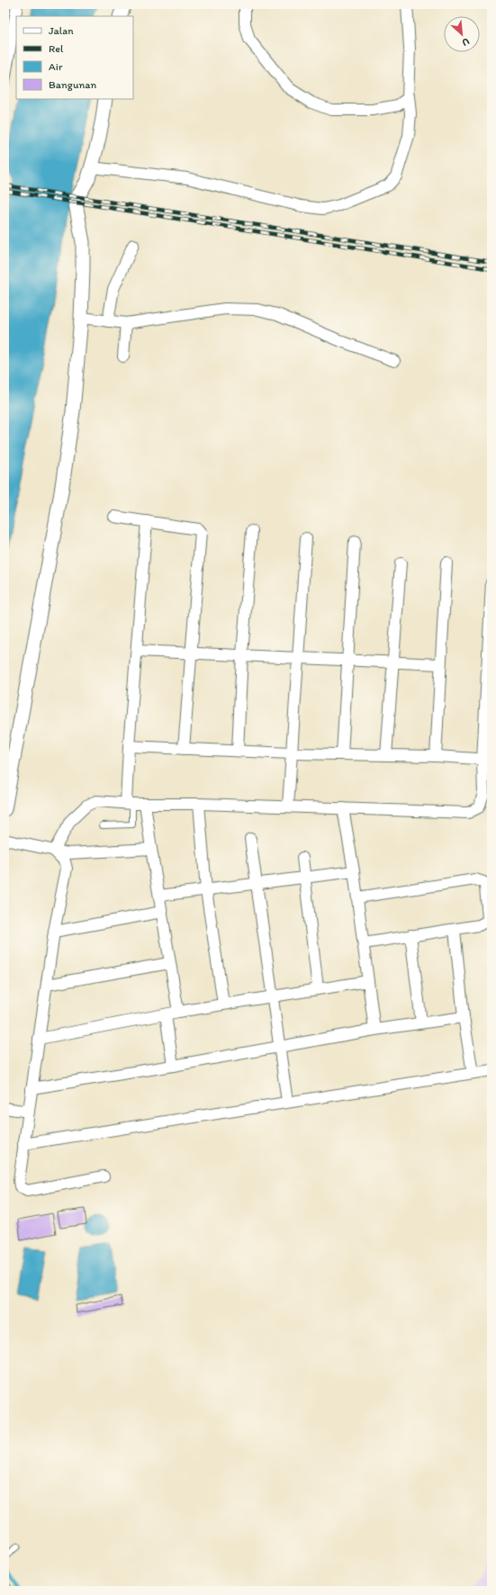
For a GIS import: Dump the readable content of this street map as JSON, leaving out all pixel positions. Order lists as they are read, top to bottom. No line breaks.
{"legend":["Jalan","Rel","Air","Bangunan"],"north":"bottom right"}
